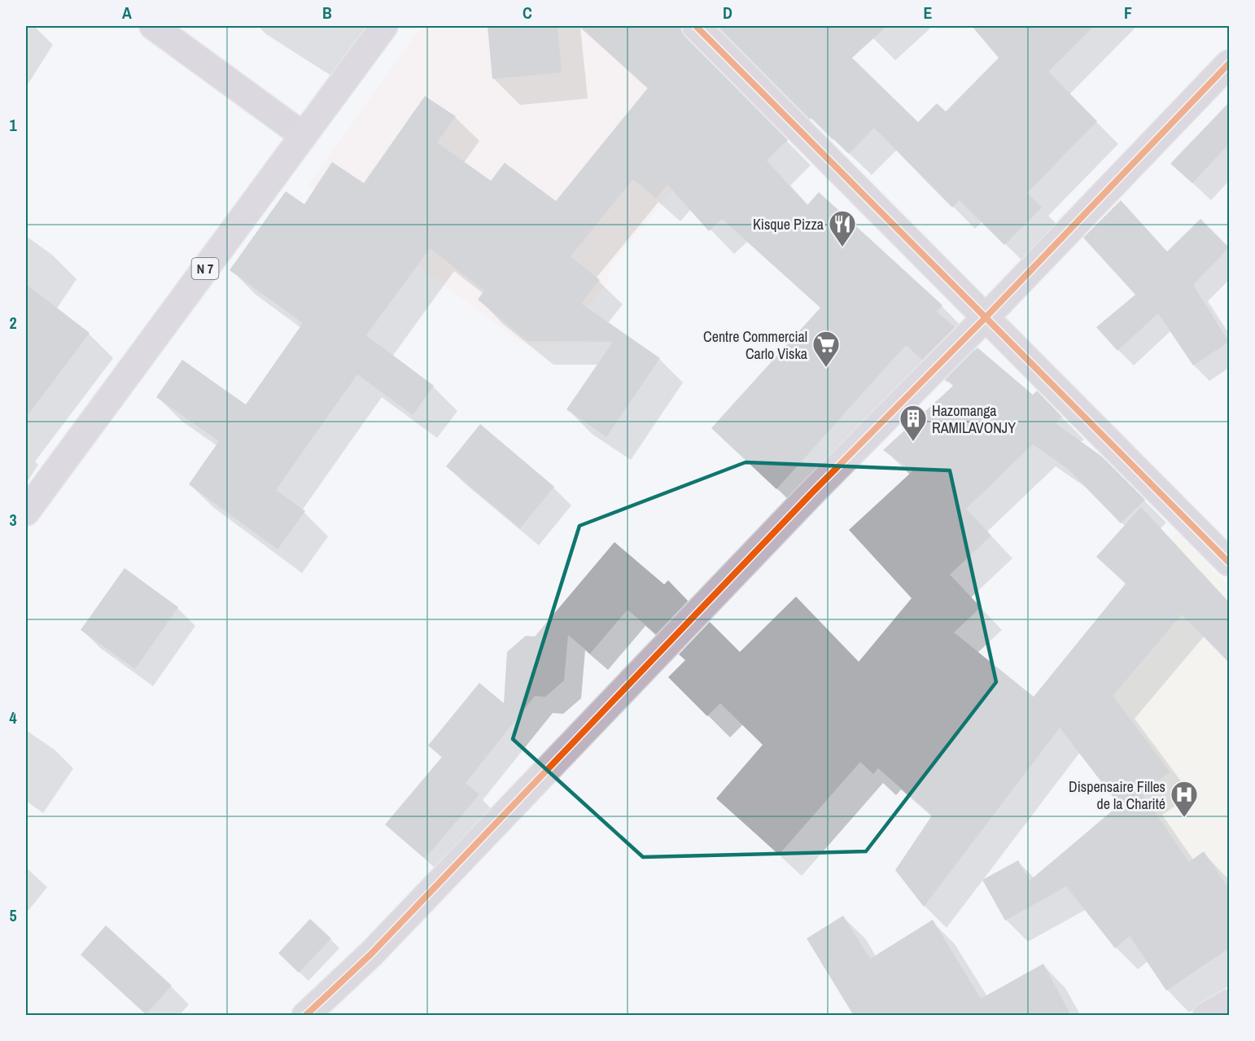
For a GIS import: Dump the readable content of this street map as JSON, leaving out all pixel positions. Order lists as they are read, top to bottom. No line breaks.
{"streets":{"main road":["N 7"]},"places":{"restaurant":["Kisque Pizza"],"supermarket":["Centre Commercial Carlo Viska"],"building":["Hazomanga RAMILAVONJY"],"hospital":["Dispensaire Filles de la Charité"]},"grid":{"columns":["A","B","C","D","E","F"],"rows":["1","2","3","4","5"]}}
